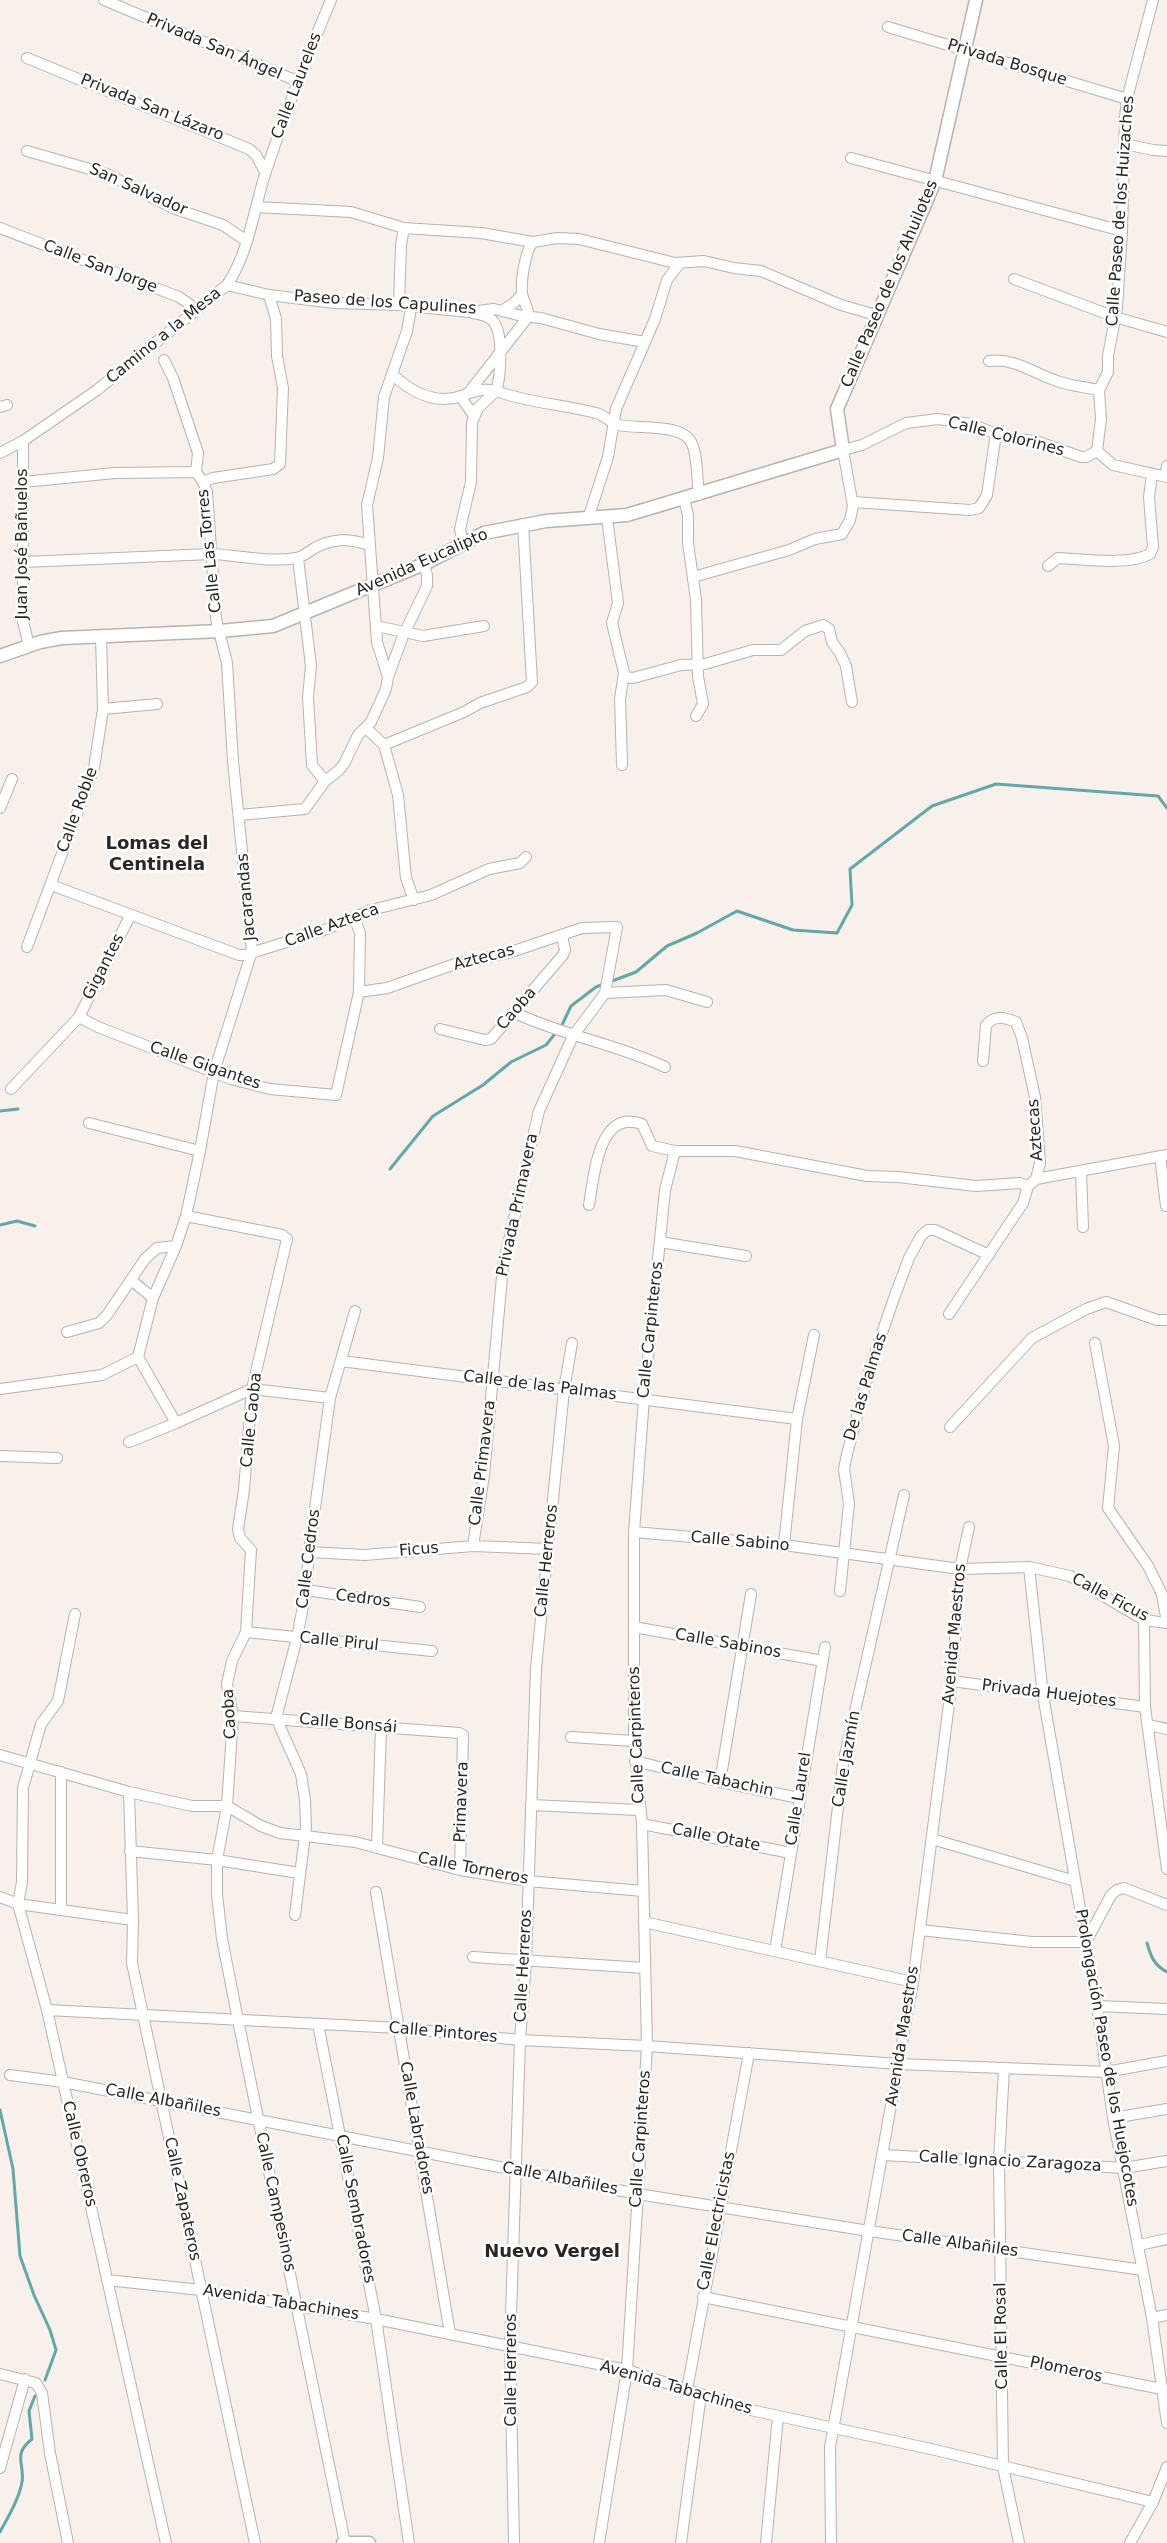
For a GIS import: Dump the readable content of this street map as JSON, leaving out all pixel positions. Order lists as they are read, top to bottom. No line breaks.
{"streets":{"street":["Privada San Ángel","Privada Bosque","Calle Laureles","Privada San Lázaro","San Salvador","Calle Paseo de los Huizaches","Calle San Jorge","Calle Paseo de los Ahuilotes","Paseo de los Capulines","Camino a la Mesa","Calle Colorines","Juan José Bañuelos","Calle Las Torres","Avenida Eucalipto","Calle Roble","Jacarandas","Calle Azteca","Aztecas","Gigantes","Caoba","Calle Gigantes","Privada Primavera","Calle Carpinteros","Calle de las Palmas","De las Palmas","Calle Caoba","Calle Primavera","Calle Sabino","Ficus","Calle Cedros","Calle Herreros","Calle Ficus","Cedros","Avenida Maestros","Calle Pirul","Calle Sabinos","Privada Huejotes","Calle Bonsái","Calle Jazmín","Calle Tabachin","Calle Laurel","Primavera","Calle Otate","Calle Torneros","Calle Pintores","Prolongación Paseo de los Huejocotes","Calle Albañiles","Calle Labradores","Calle Obreros","Calle Ignacio Zaragoza","Calle Zapateros","Calle Campesinos","Calle Sembradores","Calle Electricistas","Avenida Tabachines","Calle El Rosal","Plomeros"]},"crossings":[["Privada San Ángel","Calle Laureles"],["Privada Bosque","Calle Paseo de los Huizaches"],["Privada Bosque","Calle Paseo de los Ahuilotes"],["Calle Laureles","Privada San Lázaro"],["Calle Laureles","Camino a la Mesa"],["Privada San Lázaro","Camino a la Mesa"],["San Salvador","Camino a la Mesa"],["Calle Paseo de los Huizaches","Calle Colorines"],["Calle San Jorge","Camino a la Mesa"],["Calle Paseo de los Ahuilotes","Calle Colorines"],["Calle Paseo de los Ahuilotes","Avenida Eucalipto"],["Paseo de los Capulines","Camino a la Mesa"],["Camino a la Mesa","Juan José Bañuelos"],["Calle Colorines","Avenida Eucalipto"],["Juan José Bañuelos","Avenida Eucalipto"],["Calle Las Torres","Avenida Eucalipto"],["Calle Las Torres","Jacarandas"],["Avenida Eucalipto","Calle Roble"],["Avenida Eucalipto","Jacarandas"],["Calle Roble","Calle Azteca"],["Jacarandas","Calle Azteca"],["Jacarandas","Calle Gigantes"],["Jacarandas","Calle Caoba"],["Calle Azteca","Gigantes"],["Aztecas","Caoba"],["Aztecas","Calle Gigantes"],["Aztecas","Privada Primavera"],["Aztecas","De las Palmas"],["Gigantes","Calle Gigantes"],["Caoba","Calle Caoba"],["Caoba","Calle Pirul"],["Caoba","Calle Bonsái"],["Caoba","Calle Torneros"],["Caoba","Calle Campesinos"],["Privada Primavera","Calle de las Palmas"],["Privada Primavera","Calle Primavera"],["Calle Carpinteros","Calle de las Palmas"],["Calle Carpinteros","Calle Sabino"],["Calle Carpinteros","Calle Sabinos"],["Calle Carpinteros","Calle Tabachin"],["Calle Carpinteros","Calle Otate"],["Calle Carpinteros","Calle Torneros"],["Calle Carpinteros","Calle Pintores"],["Calle Carpinteros","Calle Albañiles"],["Calle Carpinteros","Avenida Tabachines"],["Calle de las Palmas","Calle Primavera"],["Calle de las Palmas","Calle Cedros"],["Calle de las Palmas","Calle Herreros"],["De las Palmas","Calle Sabino"],["De las Palmas","Calle Ficus"],["Calle Primavera","Ficus"],["Calle Sabino","Calle Ficus"],["Ficus","Calle Cedros"],["Calle Cedros","Cedros"],["Calle Cedros","Calle Pirul"],["Calle Cedros","Calle Bonsái"],["Calle Herreros","Calle Torneros"],["Calle Herreros","Calle Pintores"],["Calle Herreros","Calle Albañiles"],["Calle Herreros","Avenida Tabachines"],["Calle Ficus","Avenida Maestros"],["Calle Ficus","Calle Jazmín"],["Calle Ficus","Prolongación Paseo de los Huejocotes"],["Avenida Maestros","Privada Huejotes"],["Avenida Maestros","Calle Pintores"],["Avenida Maestros","Calle Albañiles"],["Avenida Maestros","Calle Ignacio Zaragoza"],["Avenida Maestros","Avenida Tabachines"],["Avenida Maestros","Plomeros"],["Calle Sabinos","Calle Laurel"],["Privada Huejotes","Prolongación Paseo de los Huejocotes"],["Calle Bonsái","Primavera"],["Calle Tabachin","Calle Laurel"],["Calle Laurel","Calle Otate"],["Primavera","Calle Torneros"],["Calle Pintores","Prolongación Paseo de los Huejocotes"],["Calle Pintores","Calle Labradores"],["Calle Pintores","Calle Obreros"],["Calle Pintores","Calle Zapateros"],["Calle Pintores","Calle Campesinos"],["Calle Pintores","Calle Sembradores"],["Calle Pintores","Calle Electricistas"],["Calle Pintores","Calle El Rosal"],["Prolongación Paseo de los Huejocotes","Calle Albañiles"],["Prolongación Paseo de los Huejocotes","Calle Ignacio Zaragoza"],["Prolongación Paseo de los Huejocotes","Plomeros"],["Calle Albañiles","Calle Labradores"],["Calle Albañiles","Calle Obreros"],["Calle Albañiles","Calle Zapateros"],["Calle Albañiles","Calle Campesinos"],["Calle Albañiles","Calle Sembradores"],["Calle Albañiles","Calle Electricistas"],["Calle Albañiles","Calle El Rosal"],["Calle Labradores","Avenida Tabachines"],["Calle Obreros","Avenida Tabachines"],["Calle Ignacio Zaragoza","Calle El Rosal"],["Calle Zapateros","Avenida Tabachines"],["Calle Campesinos","Avenida Tabachines"],["Calle Sembradores","Avenida Tabachines"],["Calle Electricistas","Avenida Tabachines"],["Calle Electricistas","Plomeros"],["Avenida Tabachines","Calle El Rosal"],["Calle El Rosal","Plomeros"]],"districts":["Lomas del Centinela","Nuevo Vergel"]}
